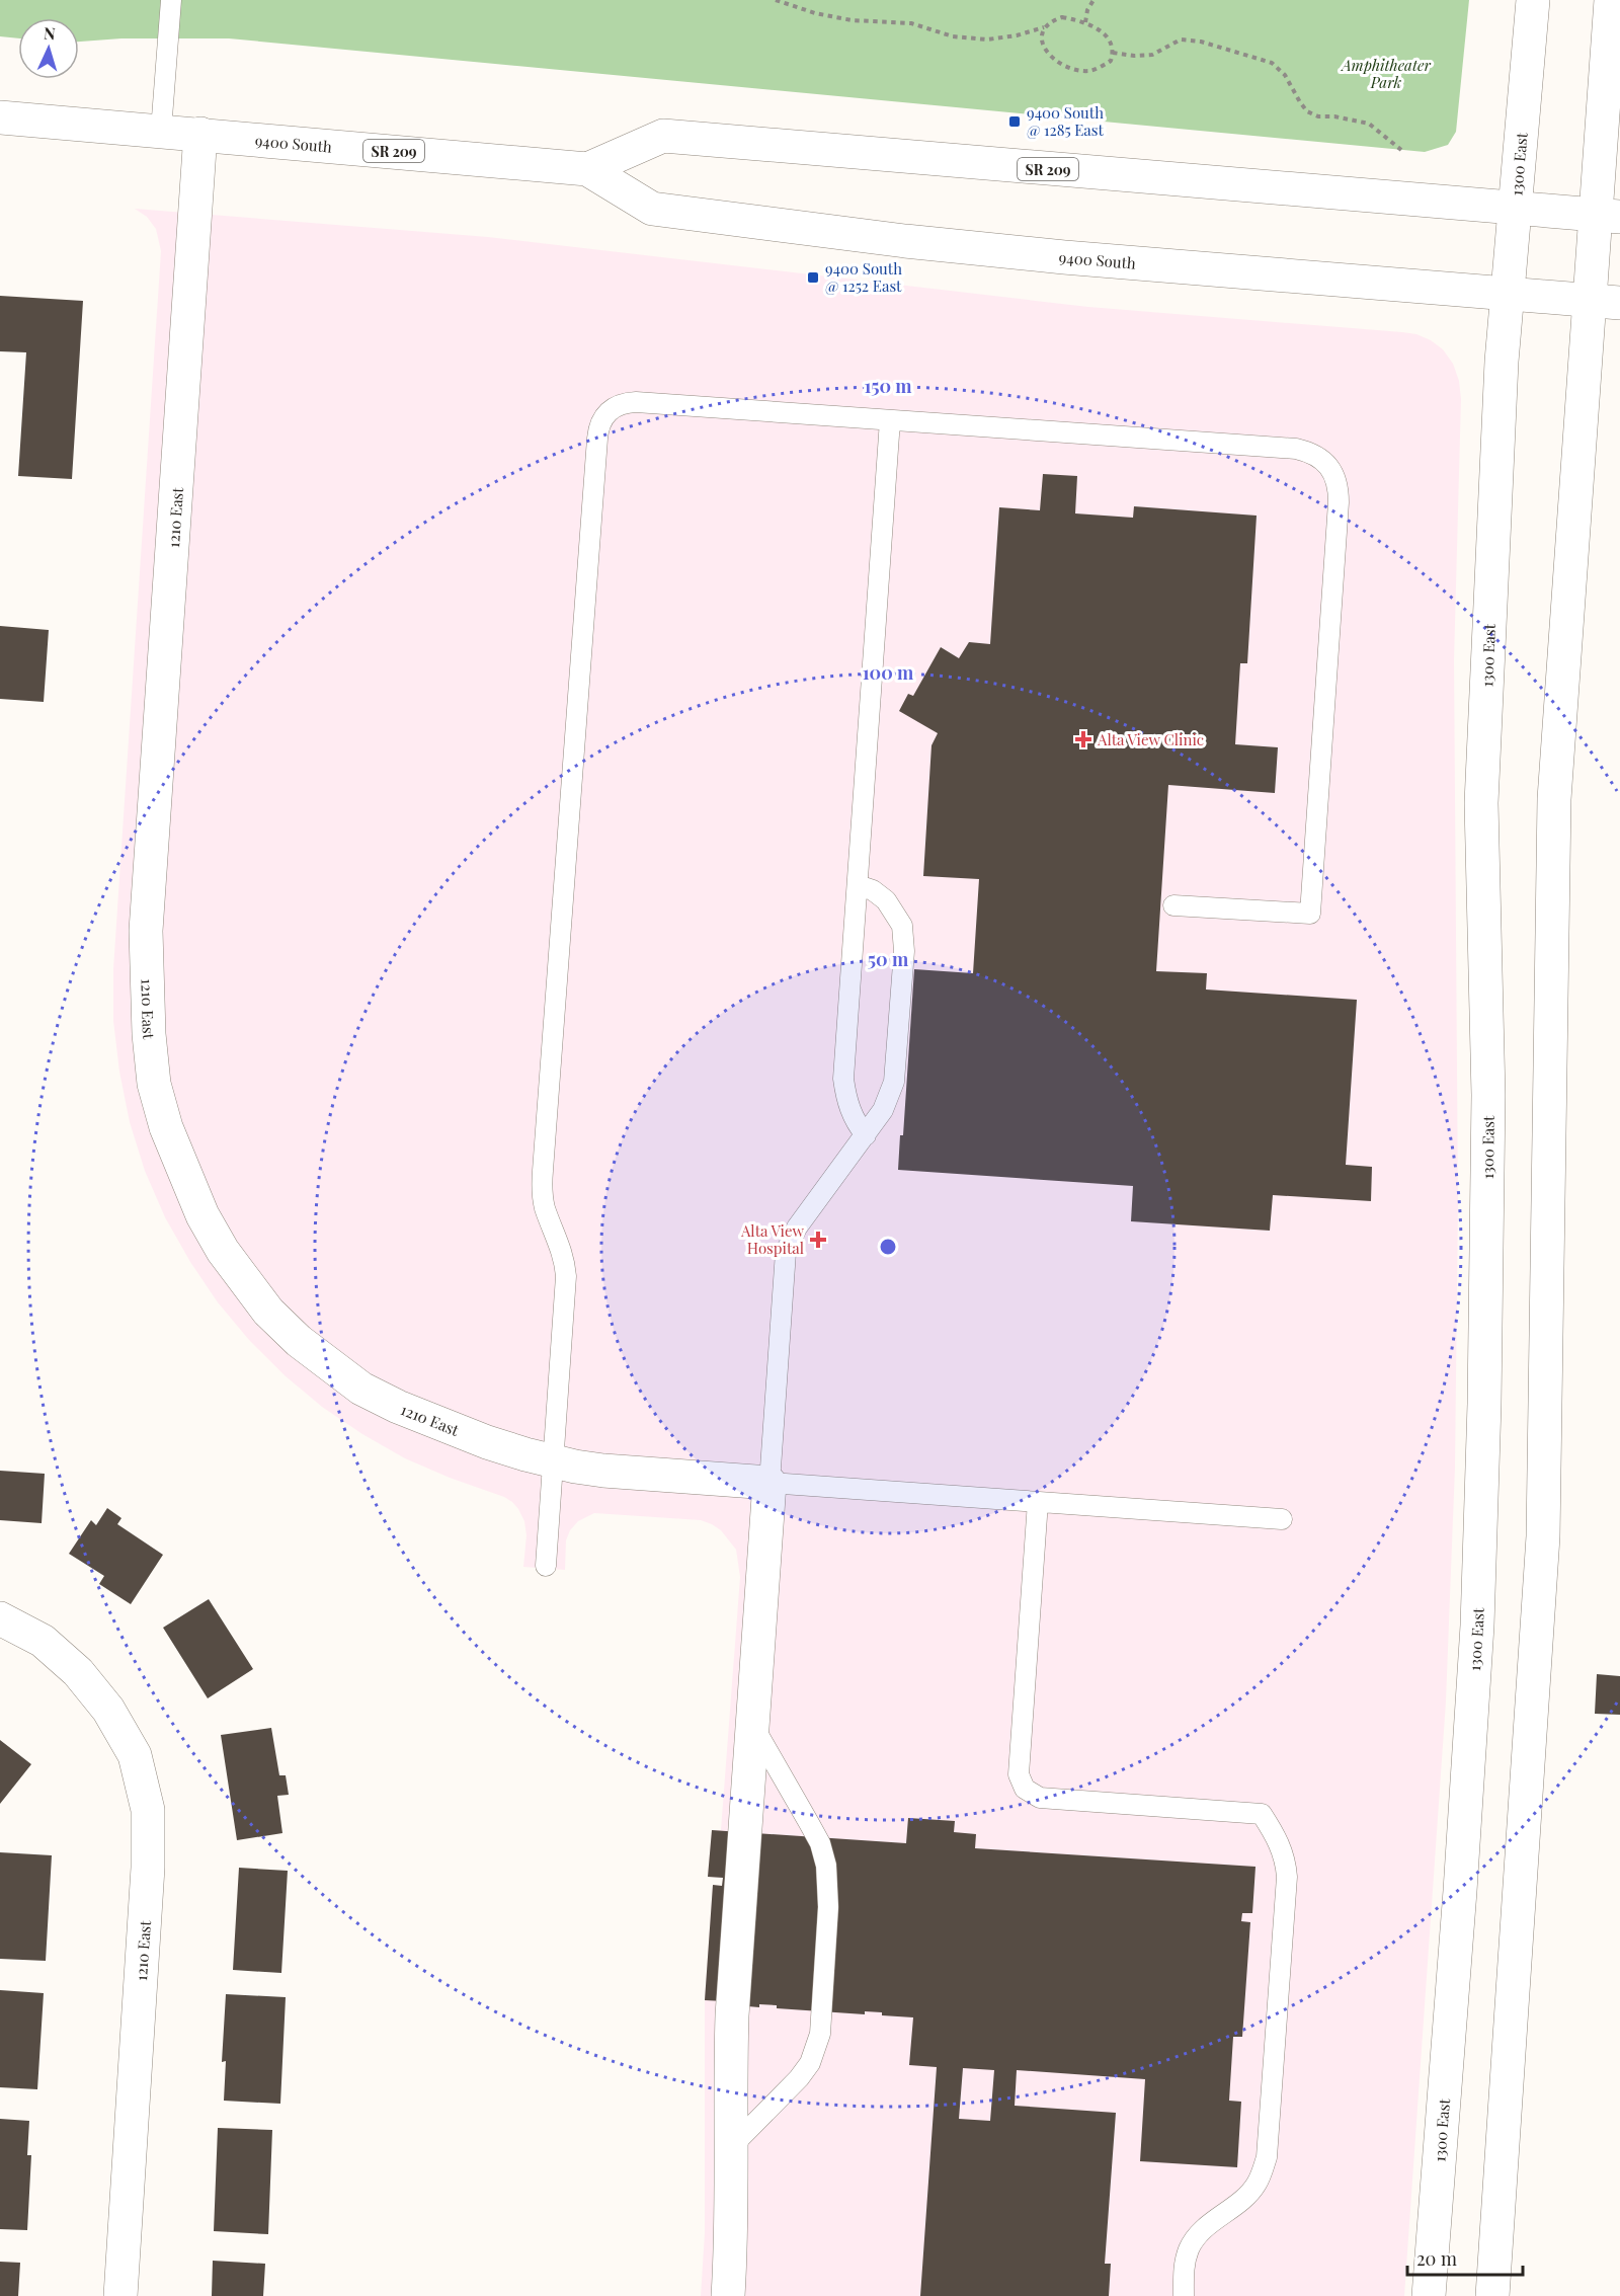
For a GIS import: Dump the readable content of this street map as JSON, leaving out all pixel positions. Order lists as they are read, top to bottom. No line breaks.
{"streets":{"main road":["9400 South","SR 209","1300 East","1210 East"]},"crossings":[["9400 South","1300 East"],["9400 South","1210 East"]],"parks":["Amphitheater Park"],"places":{"transit":["9400 South @ 1285 East","9400 South @ 1252 East"],"health":["Alta View Clinic","Alta View Hospital"]},"scale_bar":"20 m","north":"top","rings":["150 m","100 m","50 m"]}
